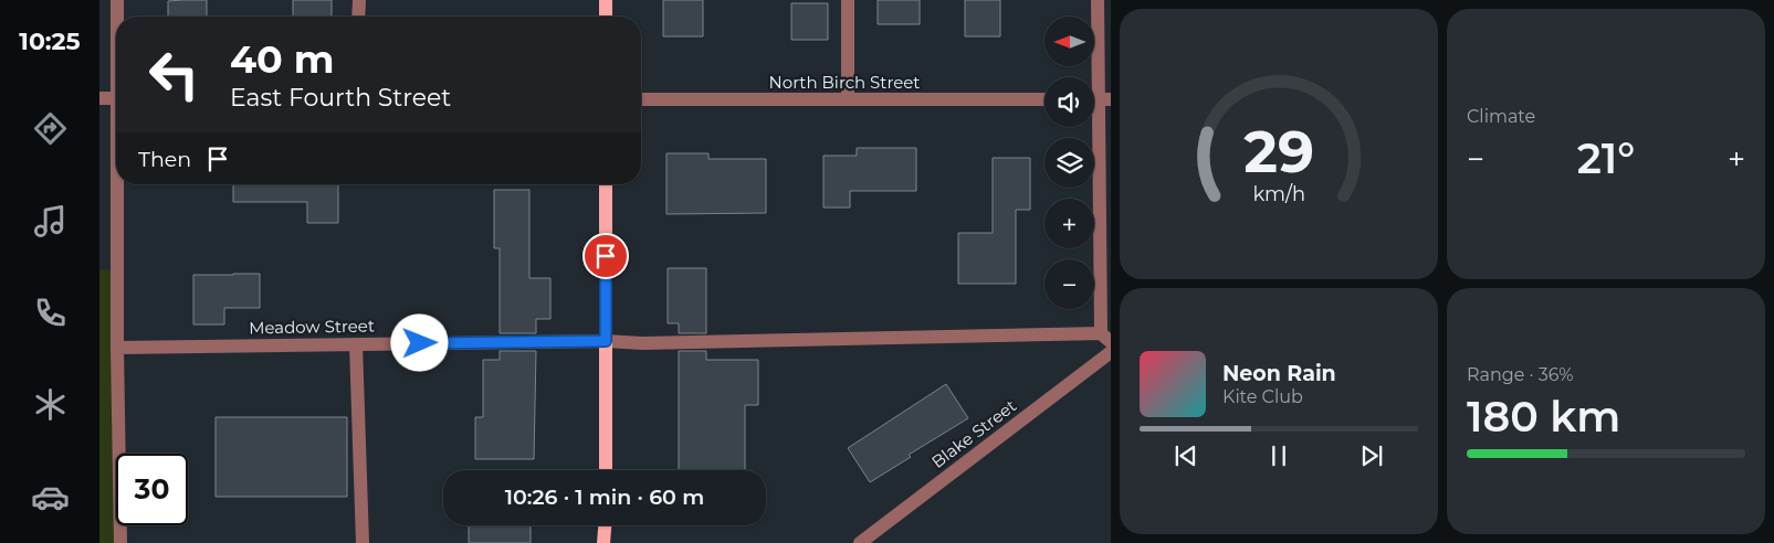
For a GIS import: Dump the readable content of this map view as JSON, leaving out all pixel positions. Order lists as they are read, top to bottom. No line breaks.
{"streets":{"street":["North Birch Street","Meadow Street","Blake Street"]},"north":"left","page":{"tabs":"10:25","tile":["Climate",["Range · 36%","180 km"]],"map_buttons":["+","−"],"turn":["40 m","East Fourth Street"],"then":"Then","heat":["−","21°","+"],"song":["Neon Rain","Kite Club"],"limit":"30","trip":"10:26 · 1 min · 60 m","gauge":["29","km/h"]}}
